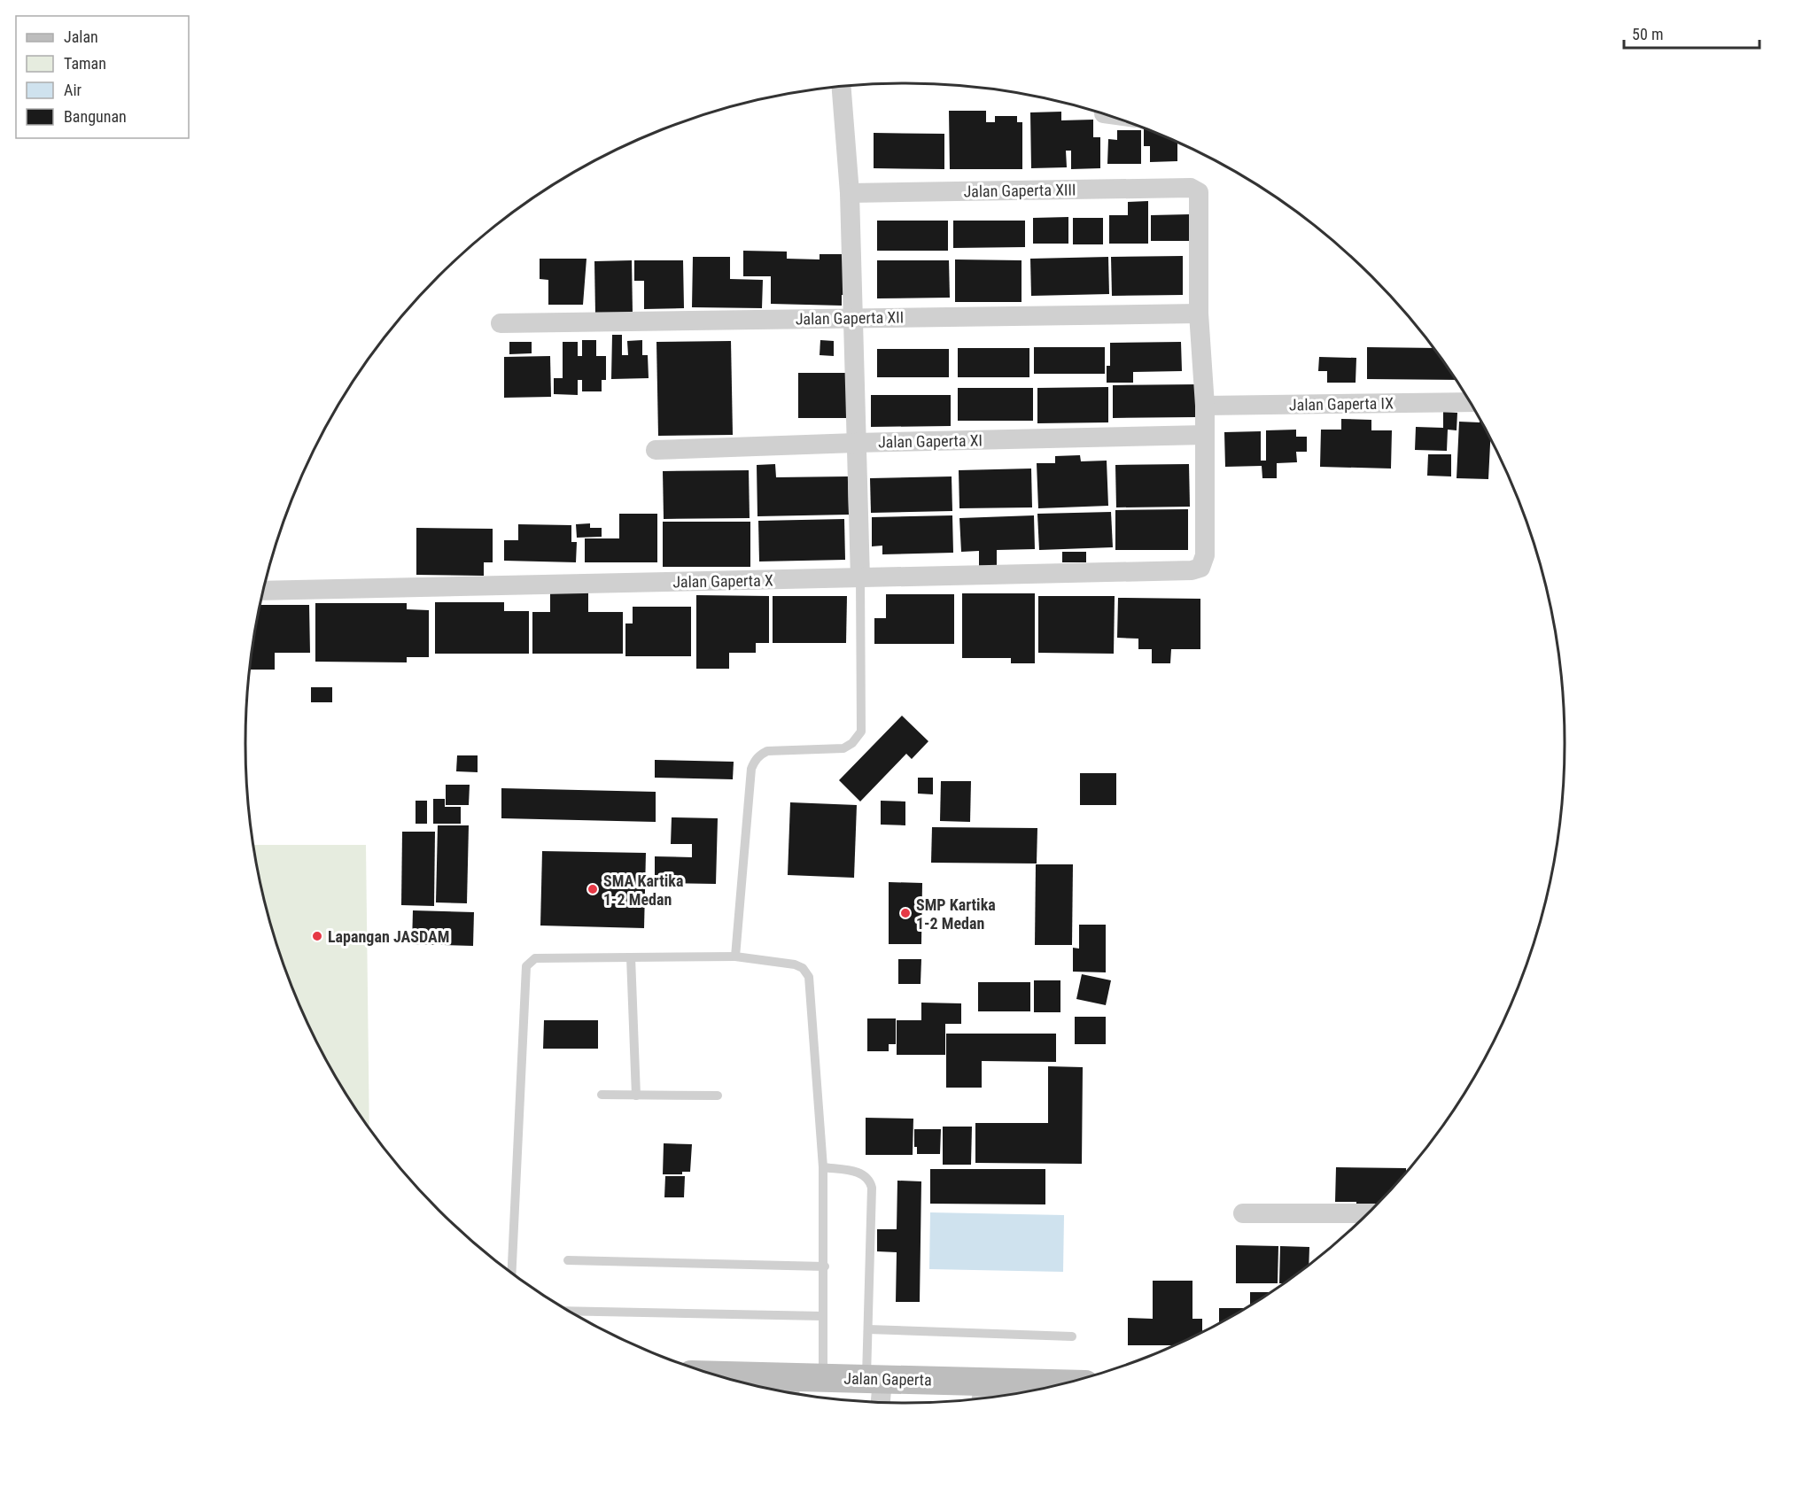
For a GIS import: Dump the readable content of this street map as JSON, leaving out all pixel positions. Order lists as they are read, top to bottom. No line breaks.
{"streets":{"street":["Jalan Gaperta XIII","Jalan Gaperta XII","Jalan Gaperta IX","Jalan Gaperta XI","Jalan Gaperta X","Jalan Gaperta"]},"crossings":[["Jalan Gaperta XIII","Jalan Gaperta XII"],["Jalan Gaperta XI","Jalan Gaperta X"]],"places":["SMA Kartika 1-2 Medan","SMP Kartika 1-2 Medan","Lapangan JASDAM"],"legend":["Jalan","Taman","Air","Bangunan"],"scale_bar":"50 m"}
